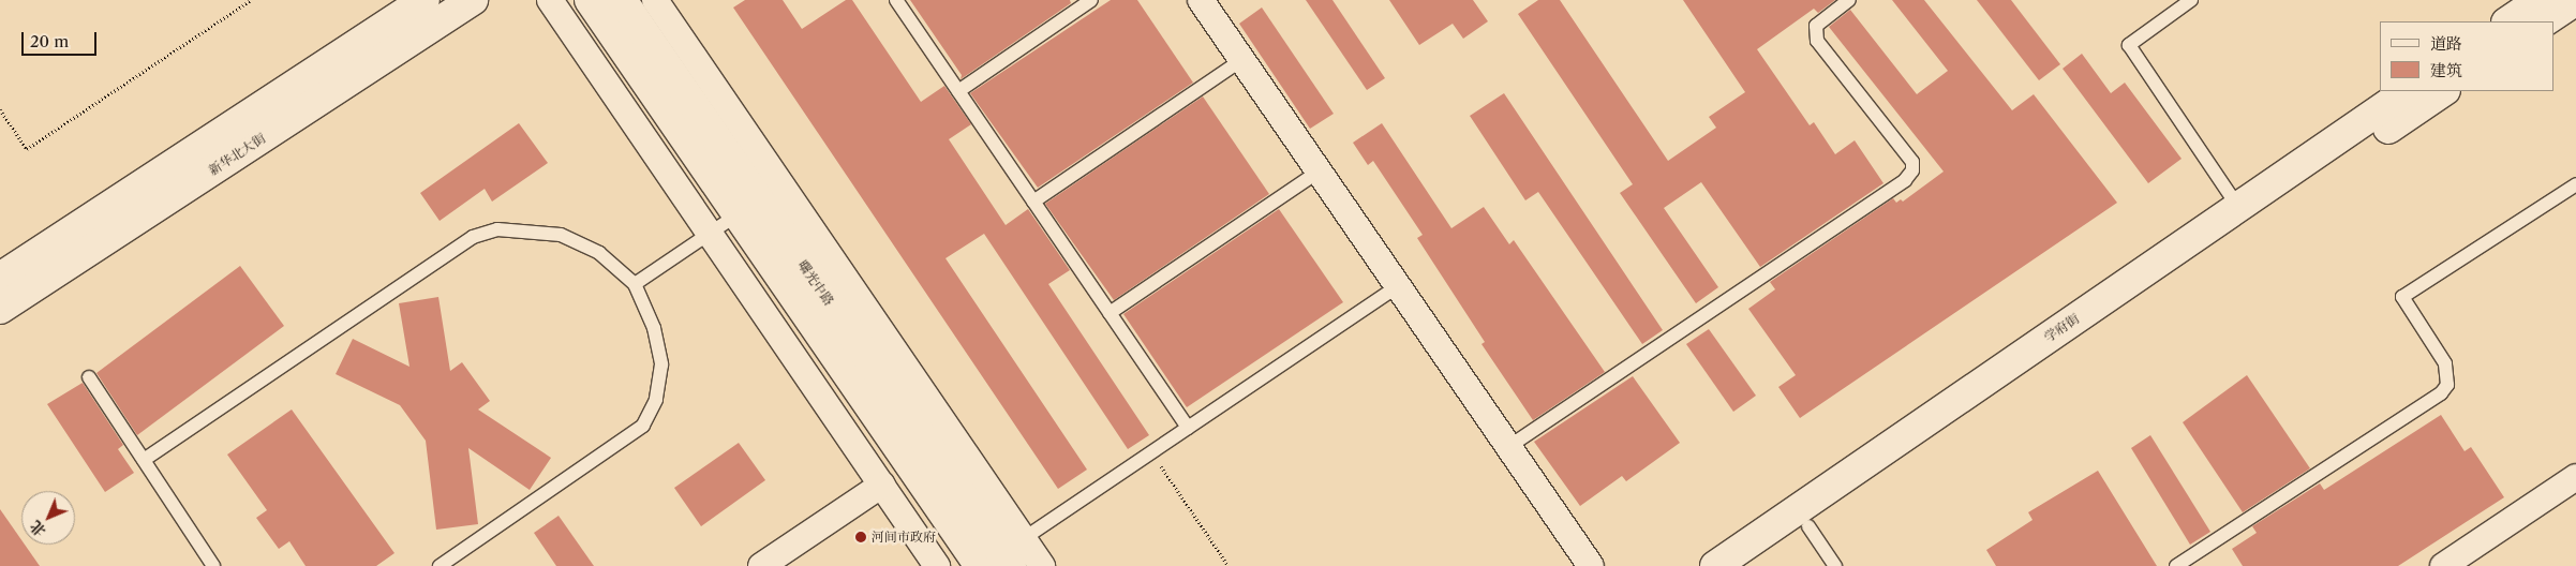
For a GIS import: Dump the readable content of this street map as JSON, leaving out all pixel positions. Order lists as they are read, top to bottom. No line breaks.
{"streets":{"main road":["新华北大街","曙光中路","学府街"]},"places":["河间市政府"],"legend":["道路","建筑"],"scale_bar":"20 m","north":"bottom left"}
